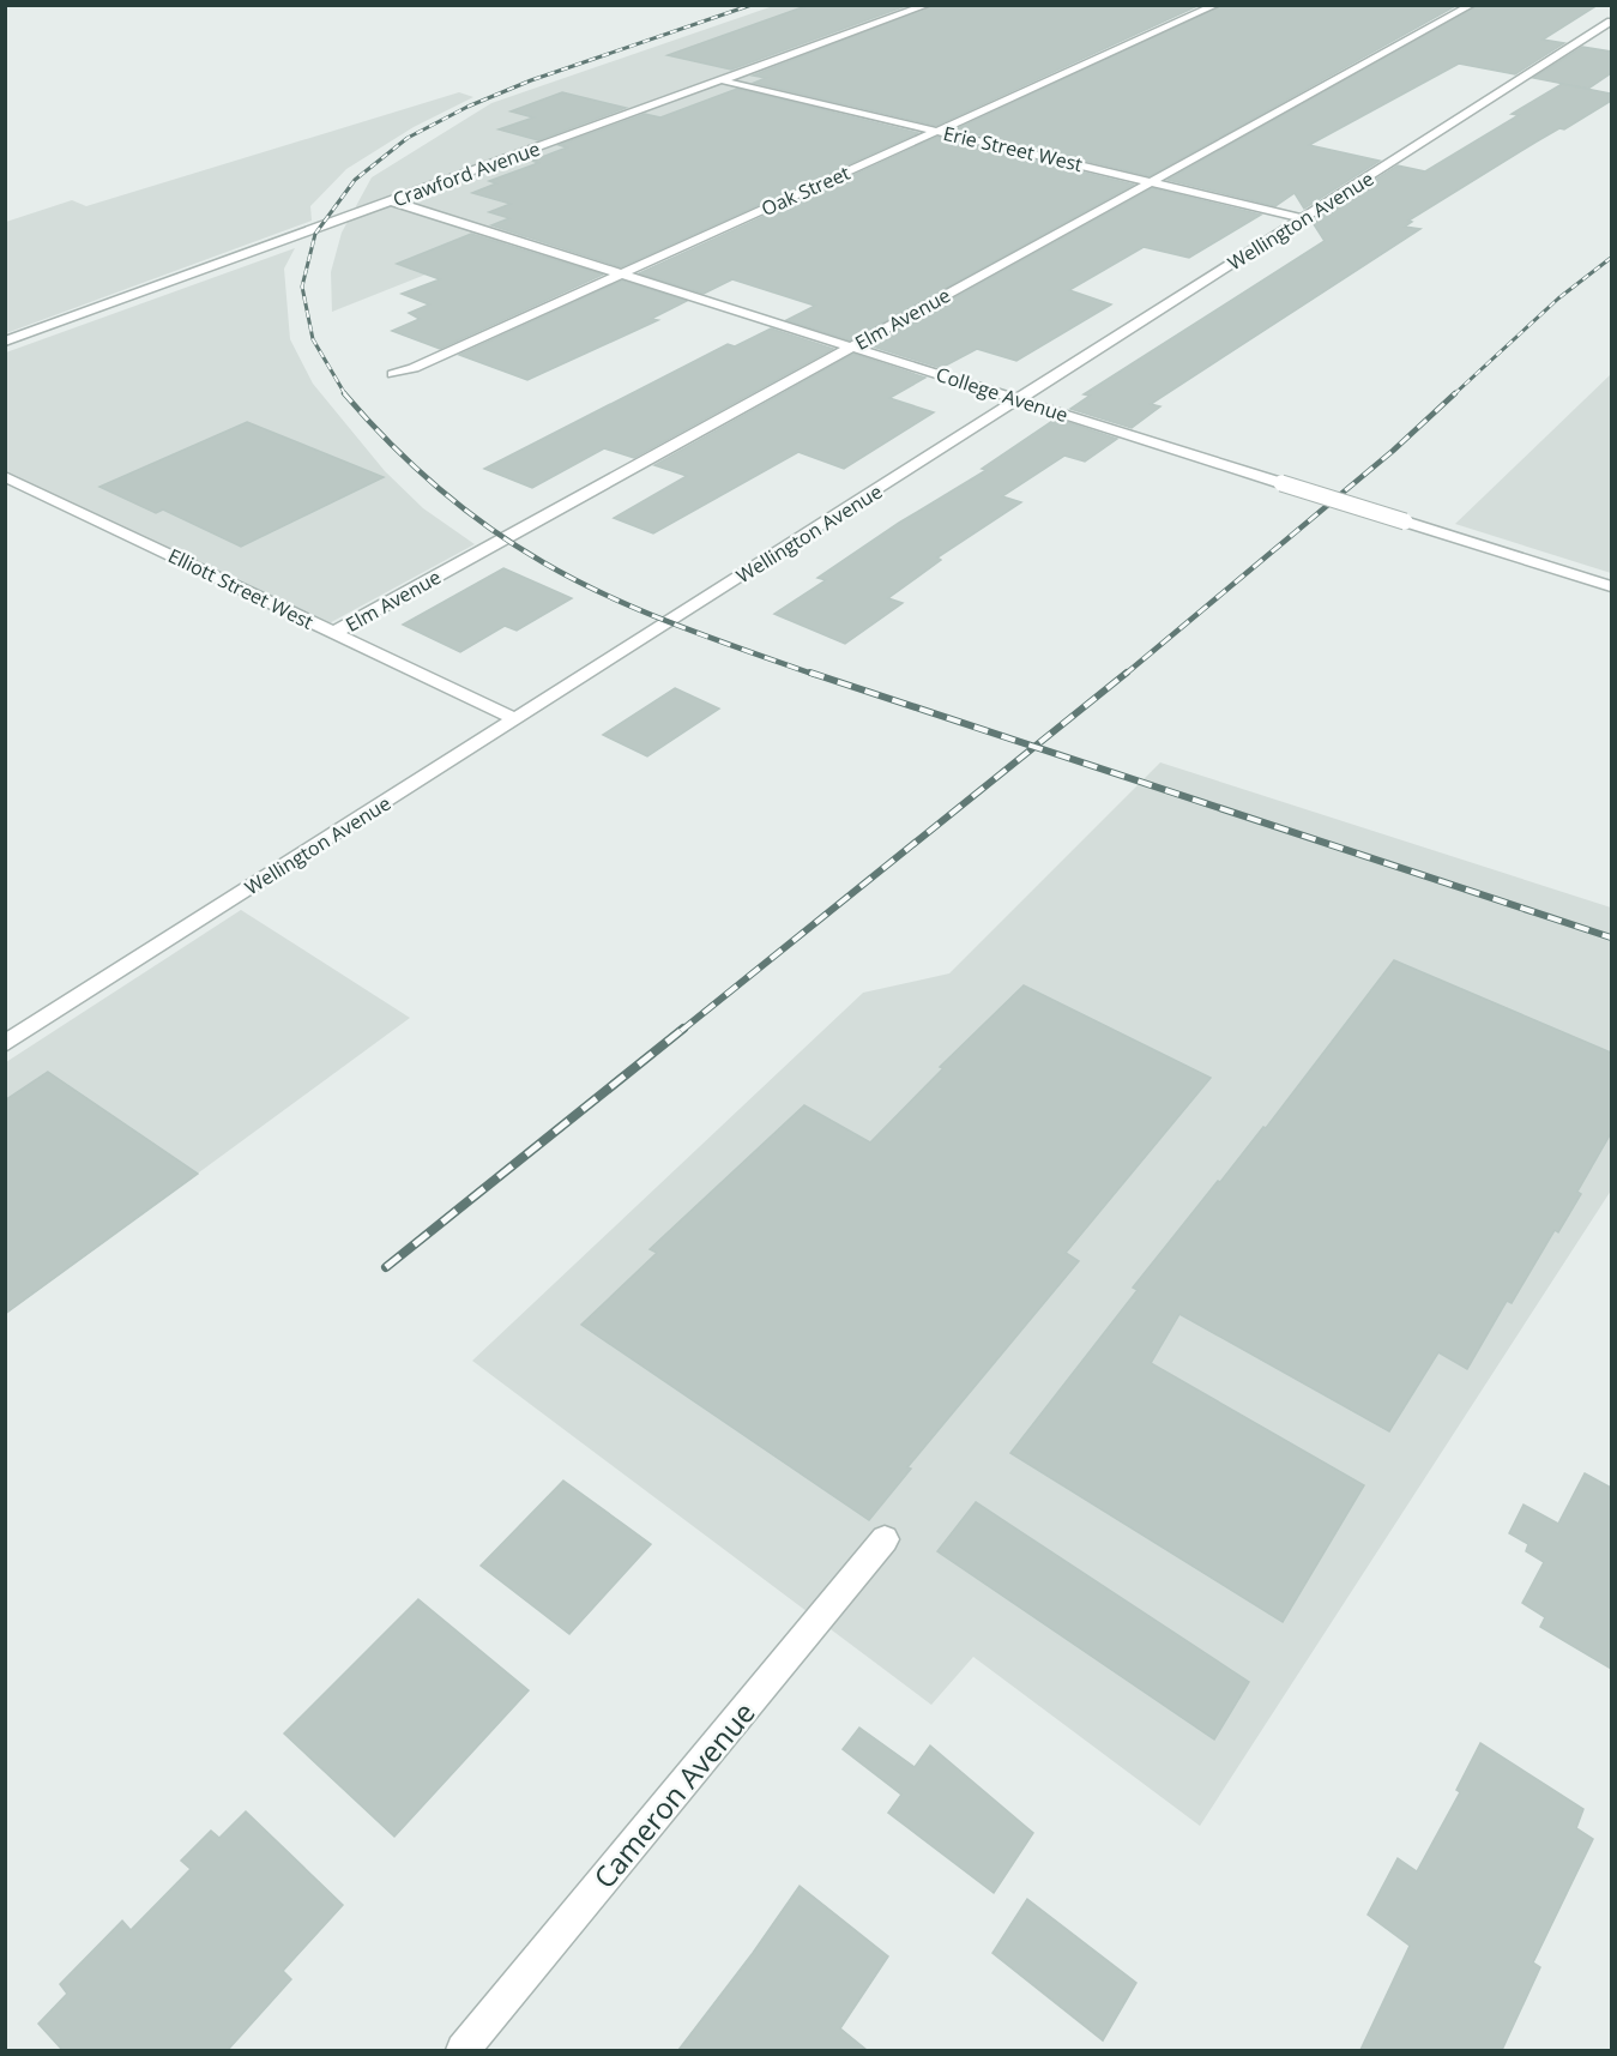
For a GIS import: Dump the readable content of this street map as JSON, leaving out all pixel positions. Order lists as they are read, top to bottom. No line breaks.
{"streets":{"street":["Erie Street West","Crawford Avenue","Oak Street","Wellington Avenue","Elm Avenue","College Avenue","Elliott Street West","Cameron Avenue"]},"crossings":[["Erie Street West","Crawford Avenue"],["Erie Street West","Oak Street"],["Erie Street West","Wellington Avenue"],["Erie Street West","Elm Avenue"],["Crawford Avenue","College Avenue"],["Oak Street","College Avenue"],["Wellington Avenue","College Avenue"],["Wellington Avenue","Elliott Street West"],["Elm Avenue","College Avenue"],["Elm Avenue","Elliott Street West"]]}
